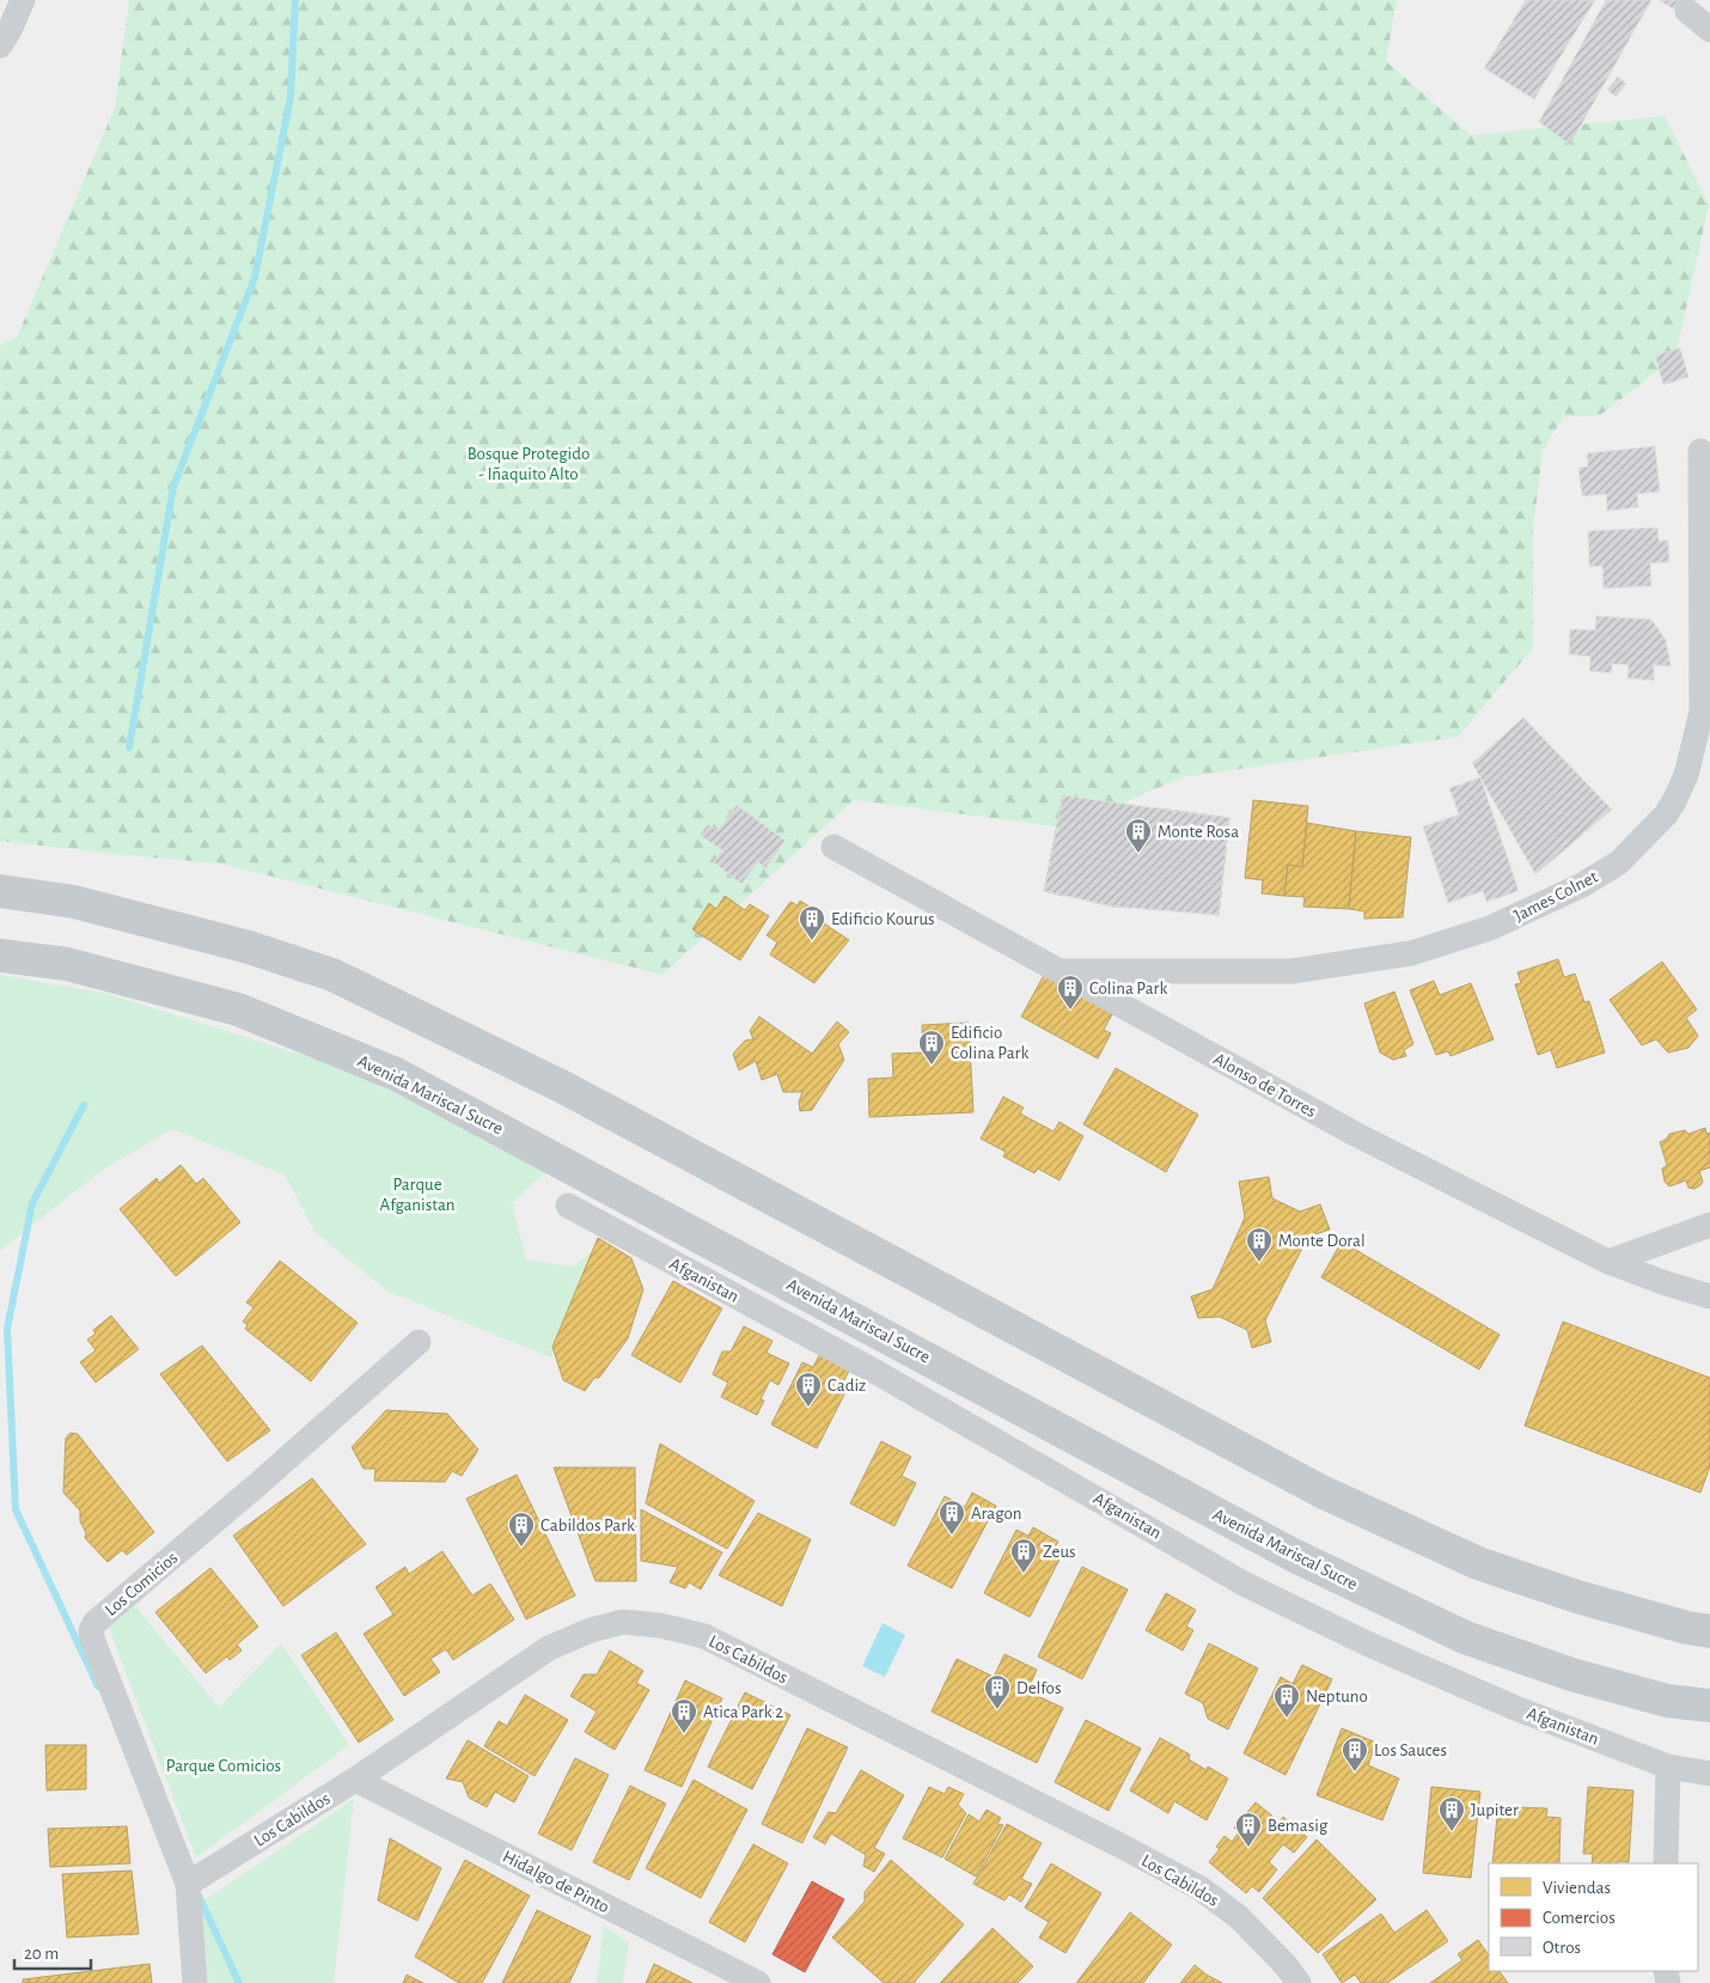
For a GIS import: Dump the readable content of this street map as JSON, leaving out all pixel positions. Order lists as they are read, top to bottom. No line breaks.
{"streets":{"main road":["Avenida Mariscal Sucre"],"street":["James Colnet","Alonso de Torres","Afganistan","Los Comicios","Los Cabildos","Hidalgo de Pinto"]},"crossings":[["James Colnet","Alonso de Torres"],["Los Comicios","Los Cabildos"],["Los Cabildos","Hidalgo de Pinto"]],"parks":["Bosque Protegido - Iñaquito Alto","Parque Afganistan","Parque Comicios"],"places":{"building":["Monte Rosa","Edificio Kourus","Colina Park","Edificio Colina Park","Monte Doral","Cadiz","Aragon","Cabildos Park","Zeus","Delfos","Neptuno","Atica Park 2","Los Sauces","Jupiter","Bemasig"]},"legend":["Viviendas","Comercios","Otros"],"scale_bar":"20 m"}
